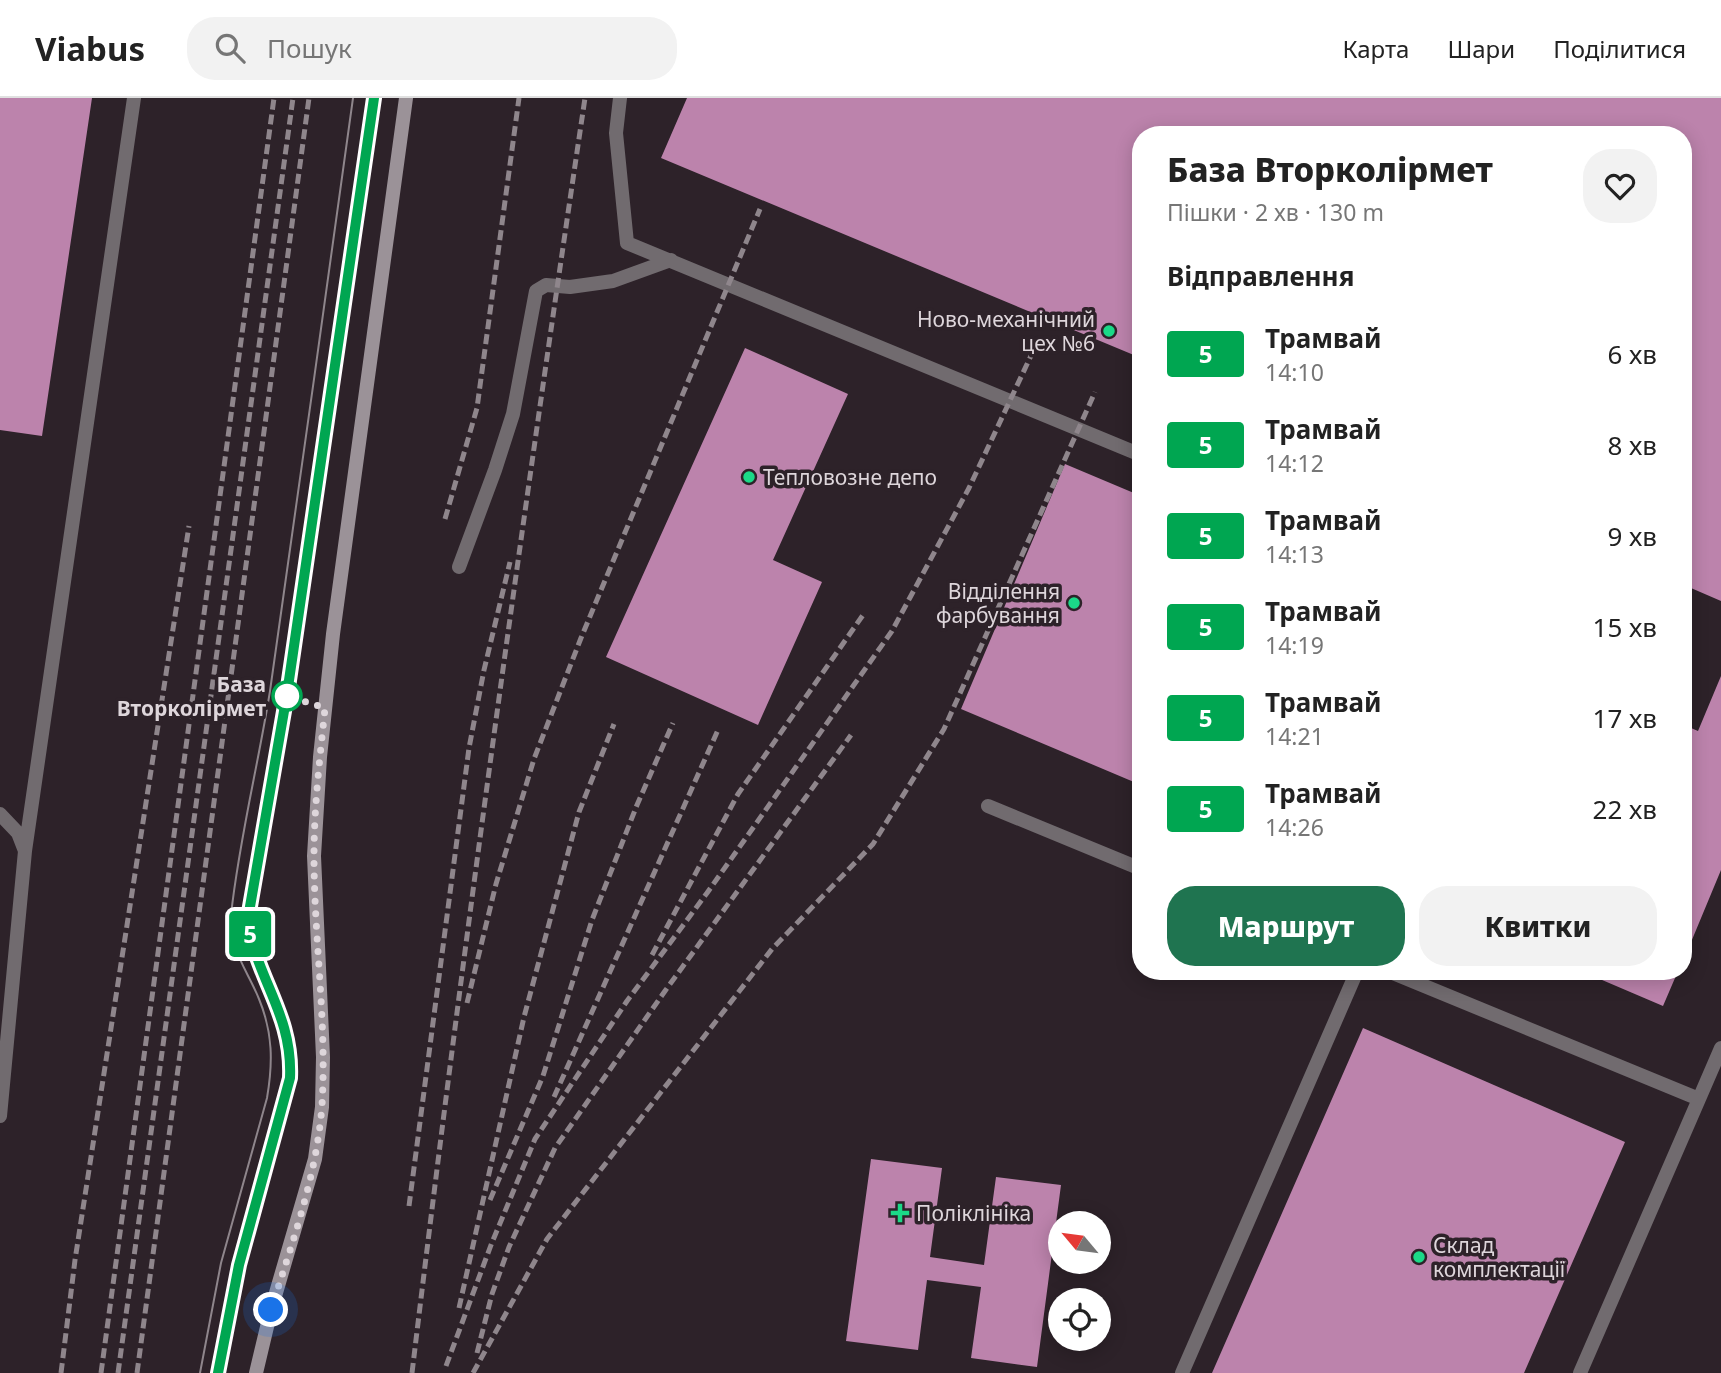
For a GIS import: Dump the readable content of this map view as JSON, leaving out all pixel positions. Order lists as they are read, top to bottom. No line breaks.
{"places":{"other":["Ново-механічний цех №6","Тепловозне депо","Відділення фарбування","База Вторколірмет","Склад комплектації"],"health":["Поліклініка"]},"lines":["tram line 5"],"north":"top left","page":{"header":"Viabus","search":"Пошук","nav":["Карта","Шари","Поділитися"],"on_map":"5","heading":[["База Вторколірмет","Пішки · 2 хв · 130 m"],"Відправлення"],"list":[{"mark":"5","name":"Трамвай","note":"14:10","value":"6 хв"},{"mark":"5","name":"Трамвай","note":"14:12","value":"8 хв"},{"mark":"5","name":"Трамвай","note":"14:13","value":"9 хв"},{"mark":"5","name":"Трамвай","note":"14:19","value":"15 хв"},{"mark":"5","name":"Трамвай","note":"14:21","value":"17 хв"},{"mark":"5","name":"Трамвай","note":"14:26","value":"22 хв"}],"buttons":["Маршрут","Квитки"]}}
